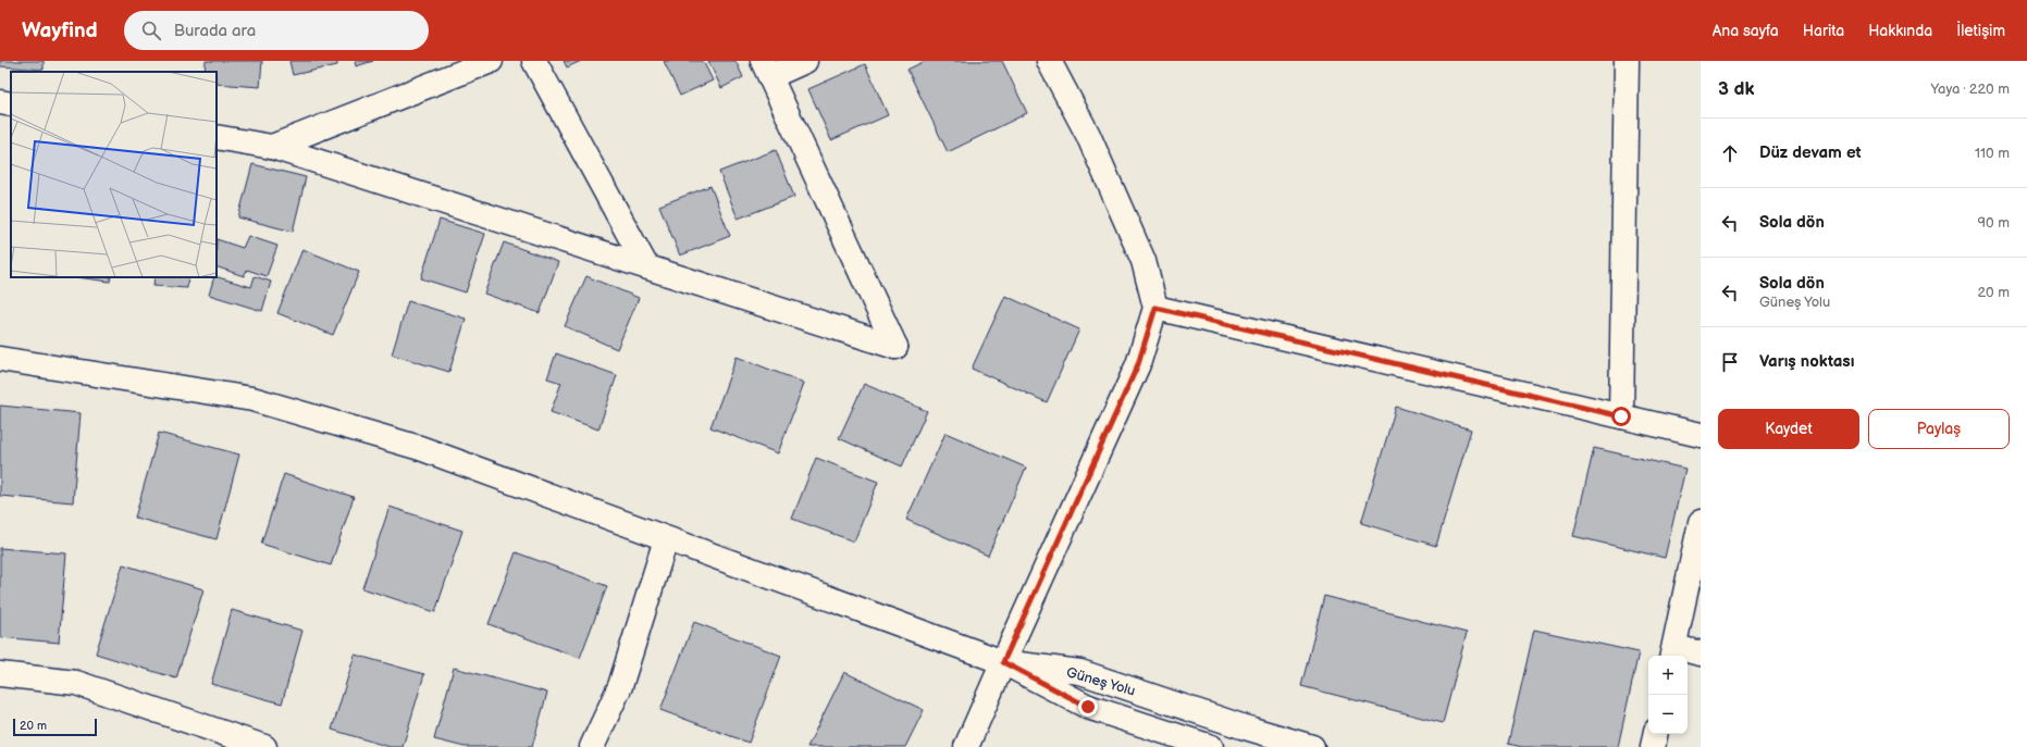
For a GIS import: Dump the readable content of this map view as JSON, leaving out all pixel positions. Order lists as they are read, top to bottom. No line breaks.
{"streets":{"street":["Güneş Yolu"]},"scale_bar":"20 m","page":{"header":"Wayfind","search":"Burada ara","nav":["Ana sayfa","Harita","Hakkında","İletişim"],"heading":["3 dk","Yaya · 220 m"],"list":[["Düz devam et","110 m"],["Sola dön","90 m"],["Sola dön","Güneş Yolu","20 m"],"Varış noktası"],"buttons":["Kaydet","Paylaş"],"map_buttons":["+","−"],"scale":"20 m"}}
